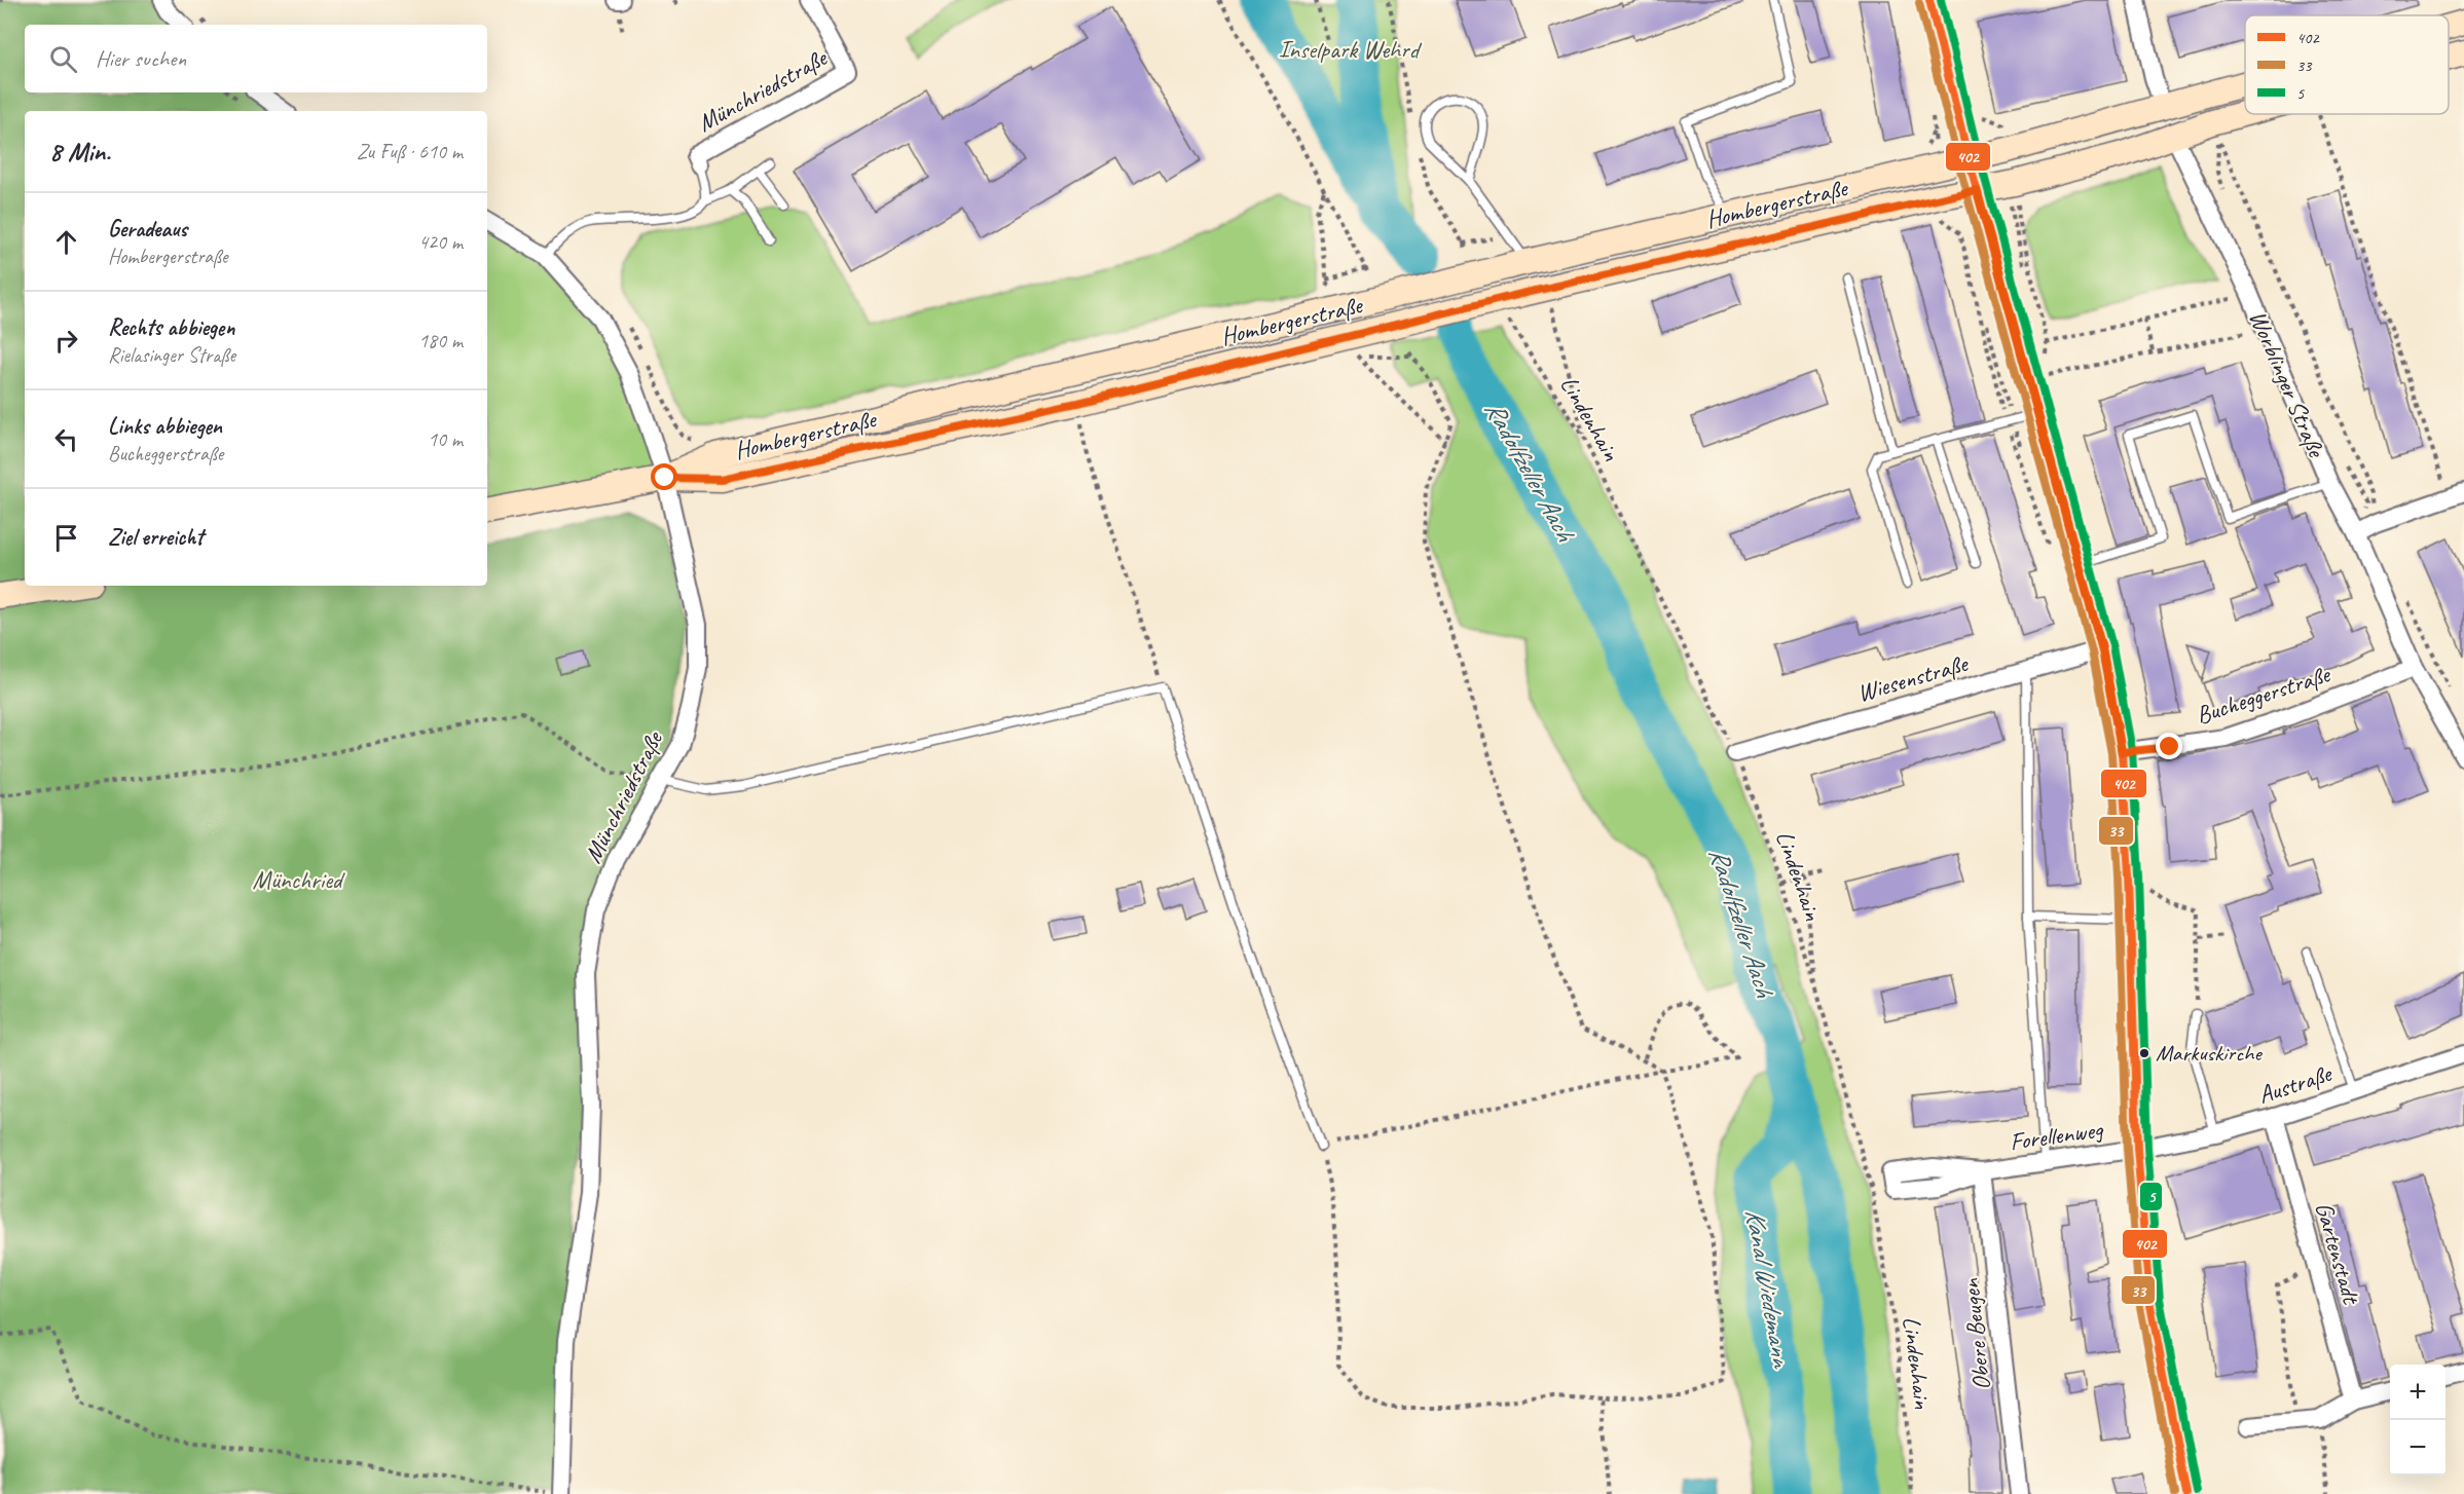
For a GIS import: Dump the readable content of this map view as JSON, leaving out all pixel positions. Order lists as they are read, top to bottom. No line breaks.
{"streets":{"main road":["Hombergerstraße","Worblinger Straße"],"street":["Münchriedstraße","Wiesenstraße","Bucheggerstraße","Austraße","Forellenweg","Gartenstadt","Obere Beugen"],"path":["Lindenhain"]},"crossings":[["Münchriedstraße","Hombergerstraße"],["Hombergerstraße","Worblinger Straße"],["Worblinger Straße","Bucheggerstraße"],["Lindenhain","Wiesenstraße"],["Austraße","Forellenweg"],["Austraße","Gartenstadt"],["Forellenweg","Obere Beugen"]],"water":["Radolfzeller Aach","Kanal Wiedemann"],"parks":["Inselpark Wehrd","Münchried"],"places":["Markuskirche"],"lines":["transit line 402","transit line 5","transit line 33"],"legend":["402","33","5"],"page":{"search":"Hier suchen","heading":["8 Min.","Zu Fuß · 610 m"],"list":[["Geradeaus","Hombergerstraße","420 m"],["Rechts abbiegen","Rielasinger Straße","180 m"],["Links abbiegen","Bucheggerstraße","10 m"],"Ziel erreicht"],"map_buttons":["+","−"]}}
